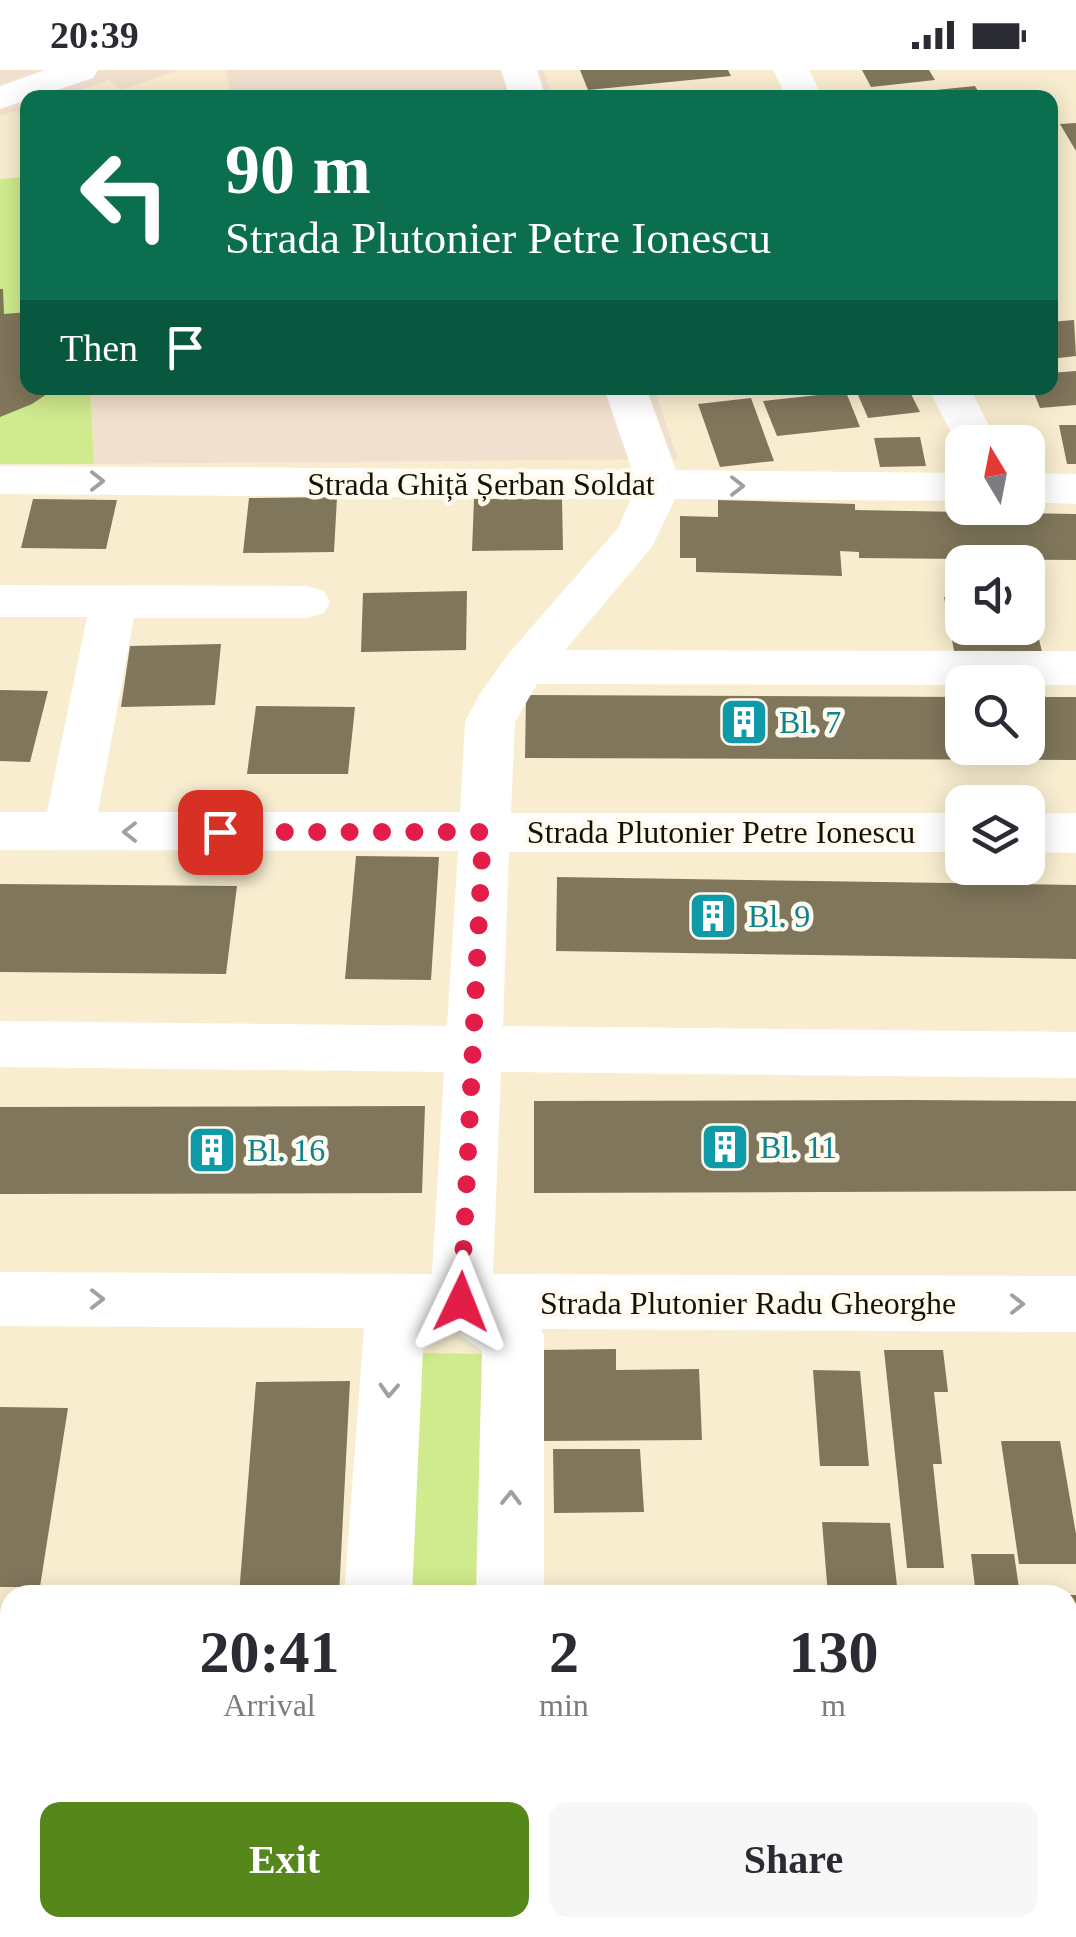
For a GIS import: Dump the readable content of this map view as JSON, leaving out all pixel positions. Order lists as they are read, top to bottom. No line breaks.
{"streets":{"street":["Strada Ghiță Șerban Soldat","Strada Plutonier Petre Ionescu","Strada Plutonier Radu Gheorghe"]},"places":{"building":["Bl. 7","Bl. 9","Bl. 11","Bl. 16"]},"north":"top","page":{"status":"20:39","turn":["90 m","Strada Plutonier Petre Ionescu"],"then":"Then","eta":["20:41","Arrival","2","min","130","m"],"buttons":["Exit","Share"]}}
